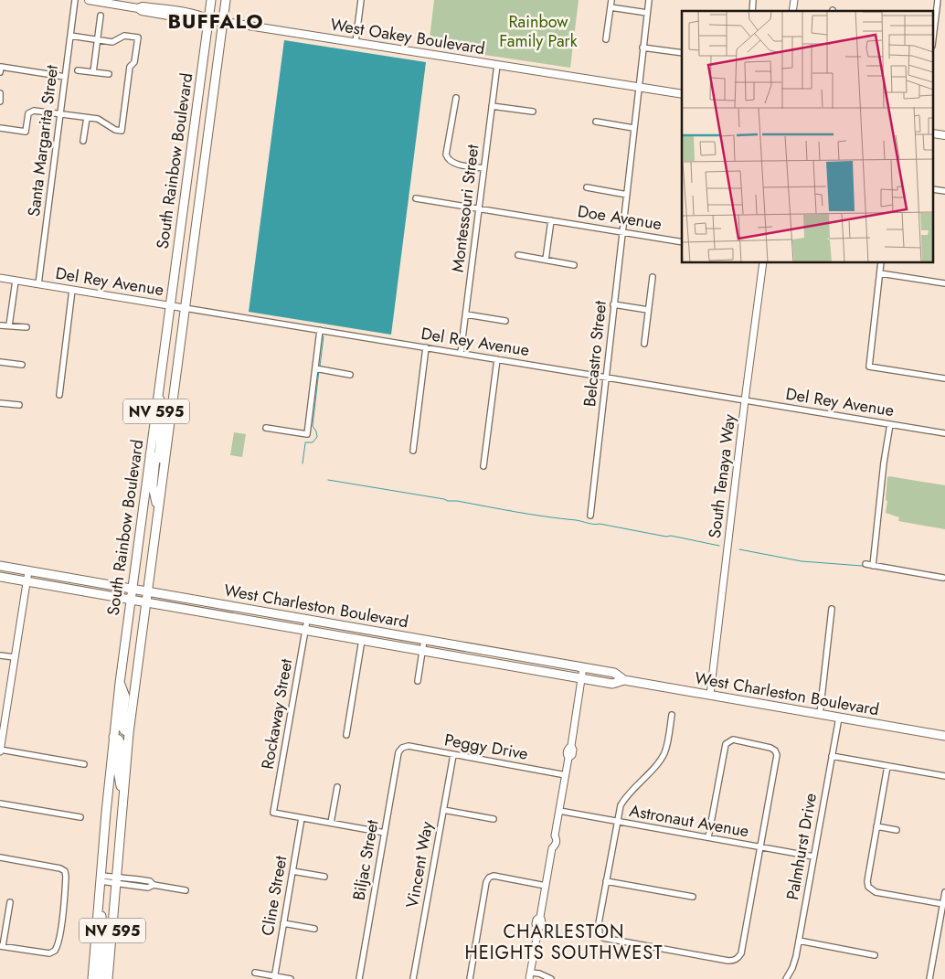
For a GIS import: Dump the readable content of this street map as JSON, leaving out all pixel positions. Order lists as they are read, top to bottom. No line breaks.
{"streets":{"main road":["West Oakey Boulevard","South Rainbow Boulevard","NV 595","West Charleston Boulevard"],"street":["Santa Margarita Street","Montessouri Street","Doe Avenue","Del Rey Avenue","Belcastro Street","South Tenaya Way","Rockaway Street","Peggy Drive","Astronaut Avenue","Palmhurst Drive","Biljac Street","Vincent Way","Cline Street"]},"crossings":[["West Oakey Boulevard","South Rainbow Boulevard"],["West Oakey Boulevard","Montessouri Street"],["West Oakey Boulevard","Belcastro Street"],["Santa Margarita Street","Del Rey Avenue"],["South Rainbow Boulevard","Del Rey Avenue"],["South Rainbow Boulevard","West Charleston Boulevard"],["Montessouri Street","Doe Avenue"],["Montessouri Street","Del Rey Avenue"],["Doe Avenue","Belcastro Street"],["Del Rey Avenue","Belcastro Street"],["Del Rey Avenue","South Tenaya Way"],["South Tenaya Way","West Charleston Boulevard"],["West Charleston Boulevard","Rockaway Street"],["West Charleston Boulevard","Palmhurst Drive"],["Rockaway Street","Cline Street"],["Peggy Drive","Biljac Street"],["Peggy Drive","Vincent Way"],["Astronaut Avenue","Palmhurst Drive"]],"districts":["BUFFALO","CHARLESTON HEIGHTS SOUTHWEST"],"parks":["Rainbow Family Park"]}
